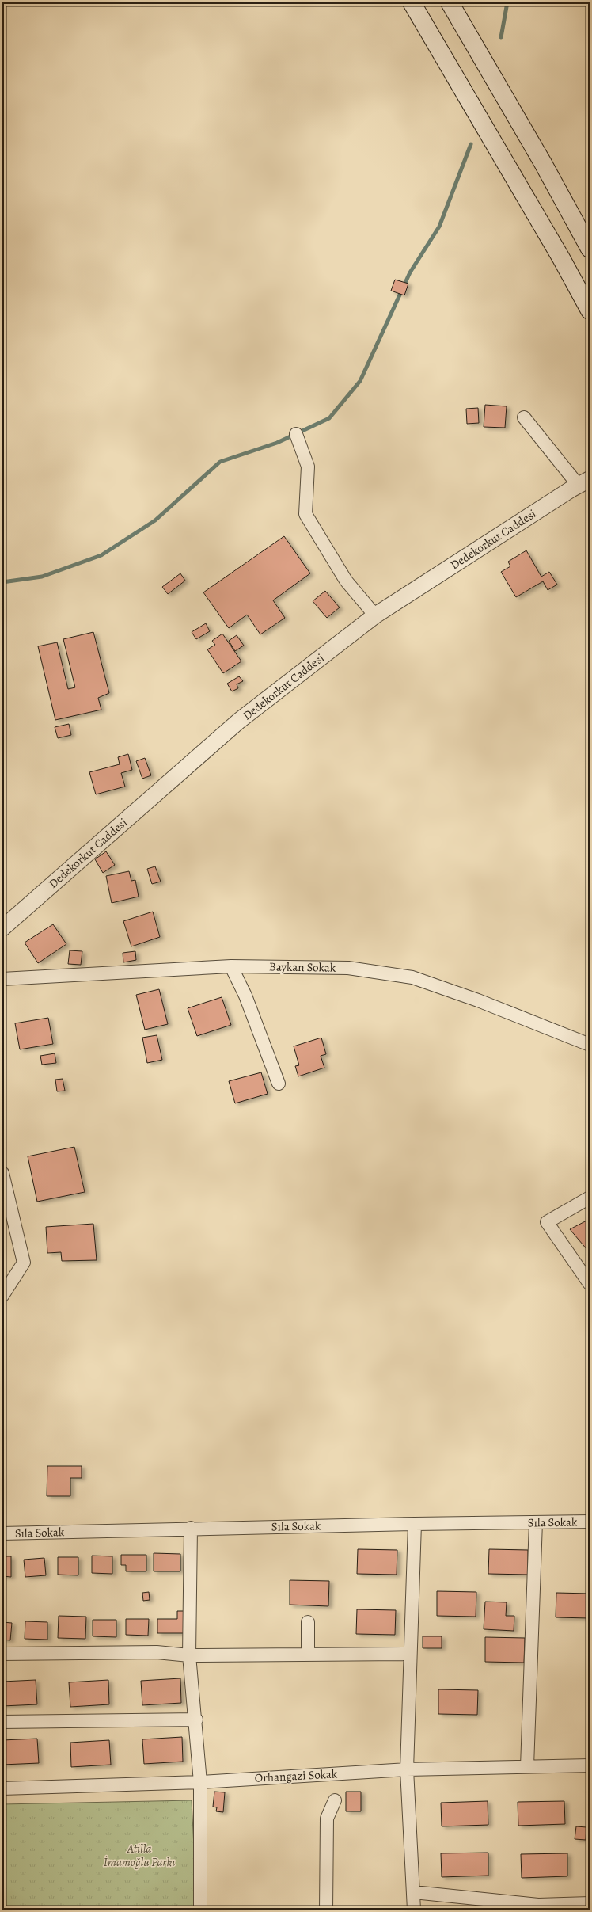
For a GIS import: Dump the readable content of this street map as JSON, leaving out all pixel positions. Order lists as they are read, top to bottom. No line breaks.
{"streets":{"street":["Dedekorkut Caddesi","Baykan Sokak","Sıla Sokak","Orhangazi Sokak"]},"parks":["Atilla İmamoğlu Parkı"]}
